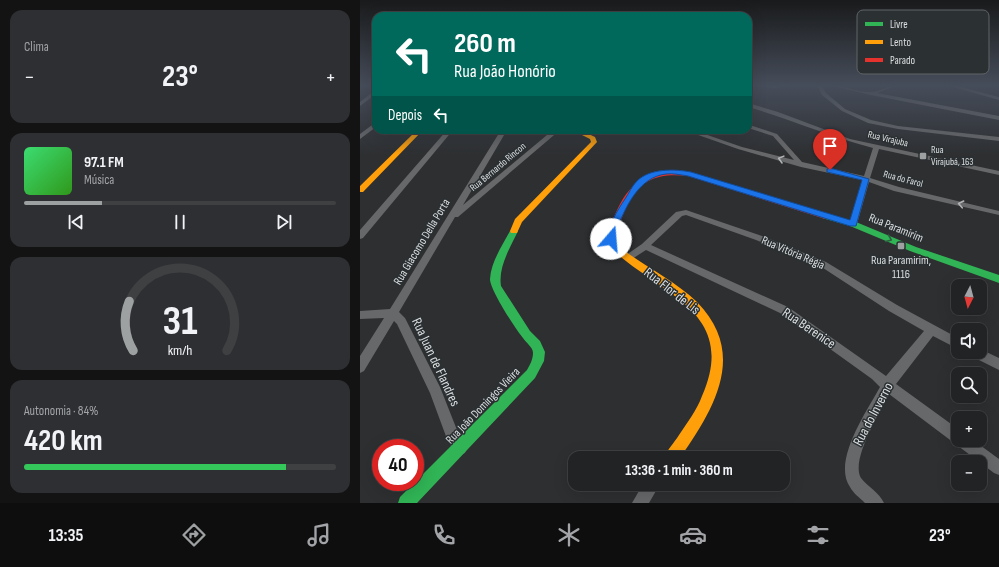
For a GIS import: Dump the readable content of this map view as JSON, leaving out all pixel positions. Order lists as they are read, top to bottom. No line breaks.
{"streets":{"street":["Rua Virajuba","Rua Bernardo Rincon","Rua do Farol","Rua Paramirim","Rua Giacomo Della Porta","Rua Vitória Régia","Rua Flor de Lis","Rua Berenice","Rua Juan de Flandres","Rua João Domingos Vieira","Rua do Inverno"]},"crossings":[["Rua Bernardo Rincon","Rua Giacomo Della Porta"],["Rua Paramirim","Rua Vitória Régia"],["Rua Paramirim","Rua Flor de Lis"],["Rua Giacomo Della Porta","Rua Juan de Flandres"],["Rua Vitória Régia","Rua Flor de Lis"],["Rua Vitória Régia","Rua Berenice"],["Rua Vitória Régia","Rua do Inverno"],["Rua Berenice","Rua do Inverno"],["Rua Juan de Flandres","Rua João Domingos Vieira"]],"places":{"transit":["Rua Virajubá, 163","Rua Paramirim, 1116"]},"legend":["Livre","Lento","Parado"],"north":"bottom","page":{"tile":["Clima",["Autonomia · 84%","420 km"]],"turn":["260 m","Rua João Honório"],"heat":["−","23°","+"],"then":"Depois","song":["97.1 FM","Música"],"map_buttons":["+","−"],"limit":"40","trip":"13:36 · 1 min · 360 m","tabs":["13:35","23°"],"gauge":["31","km/h"]}}
